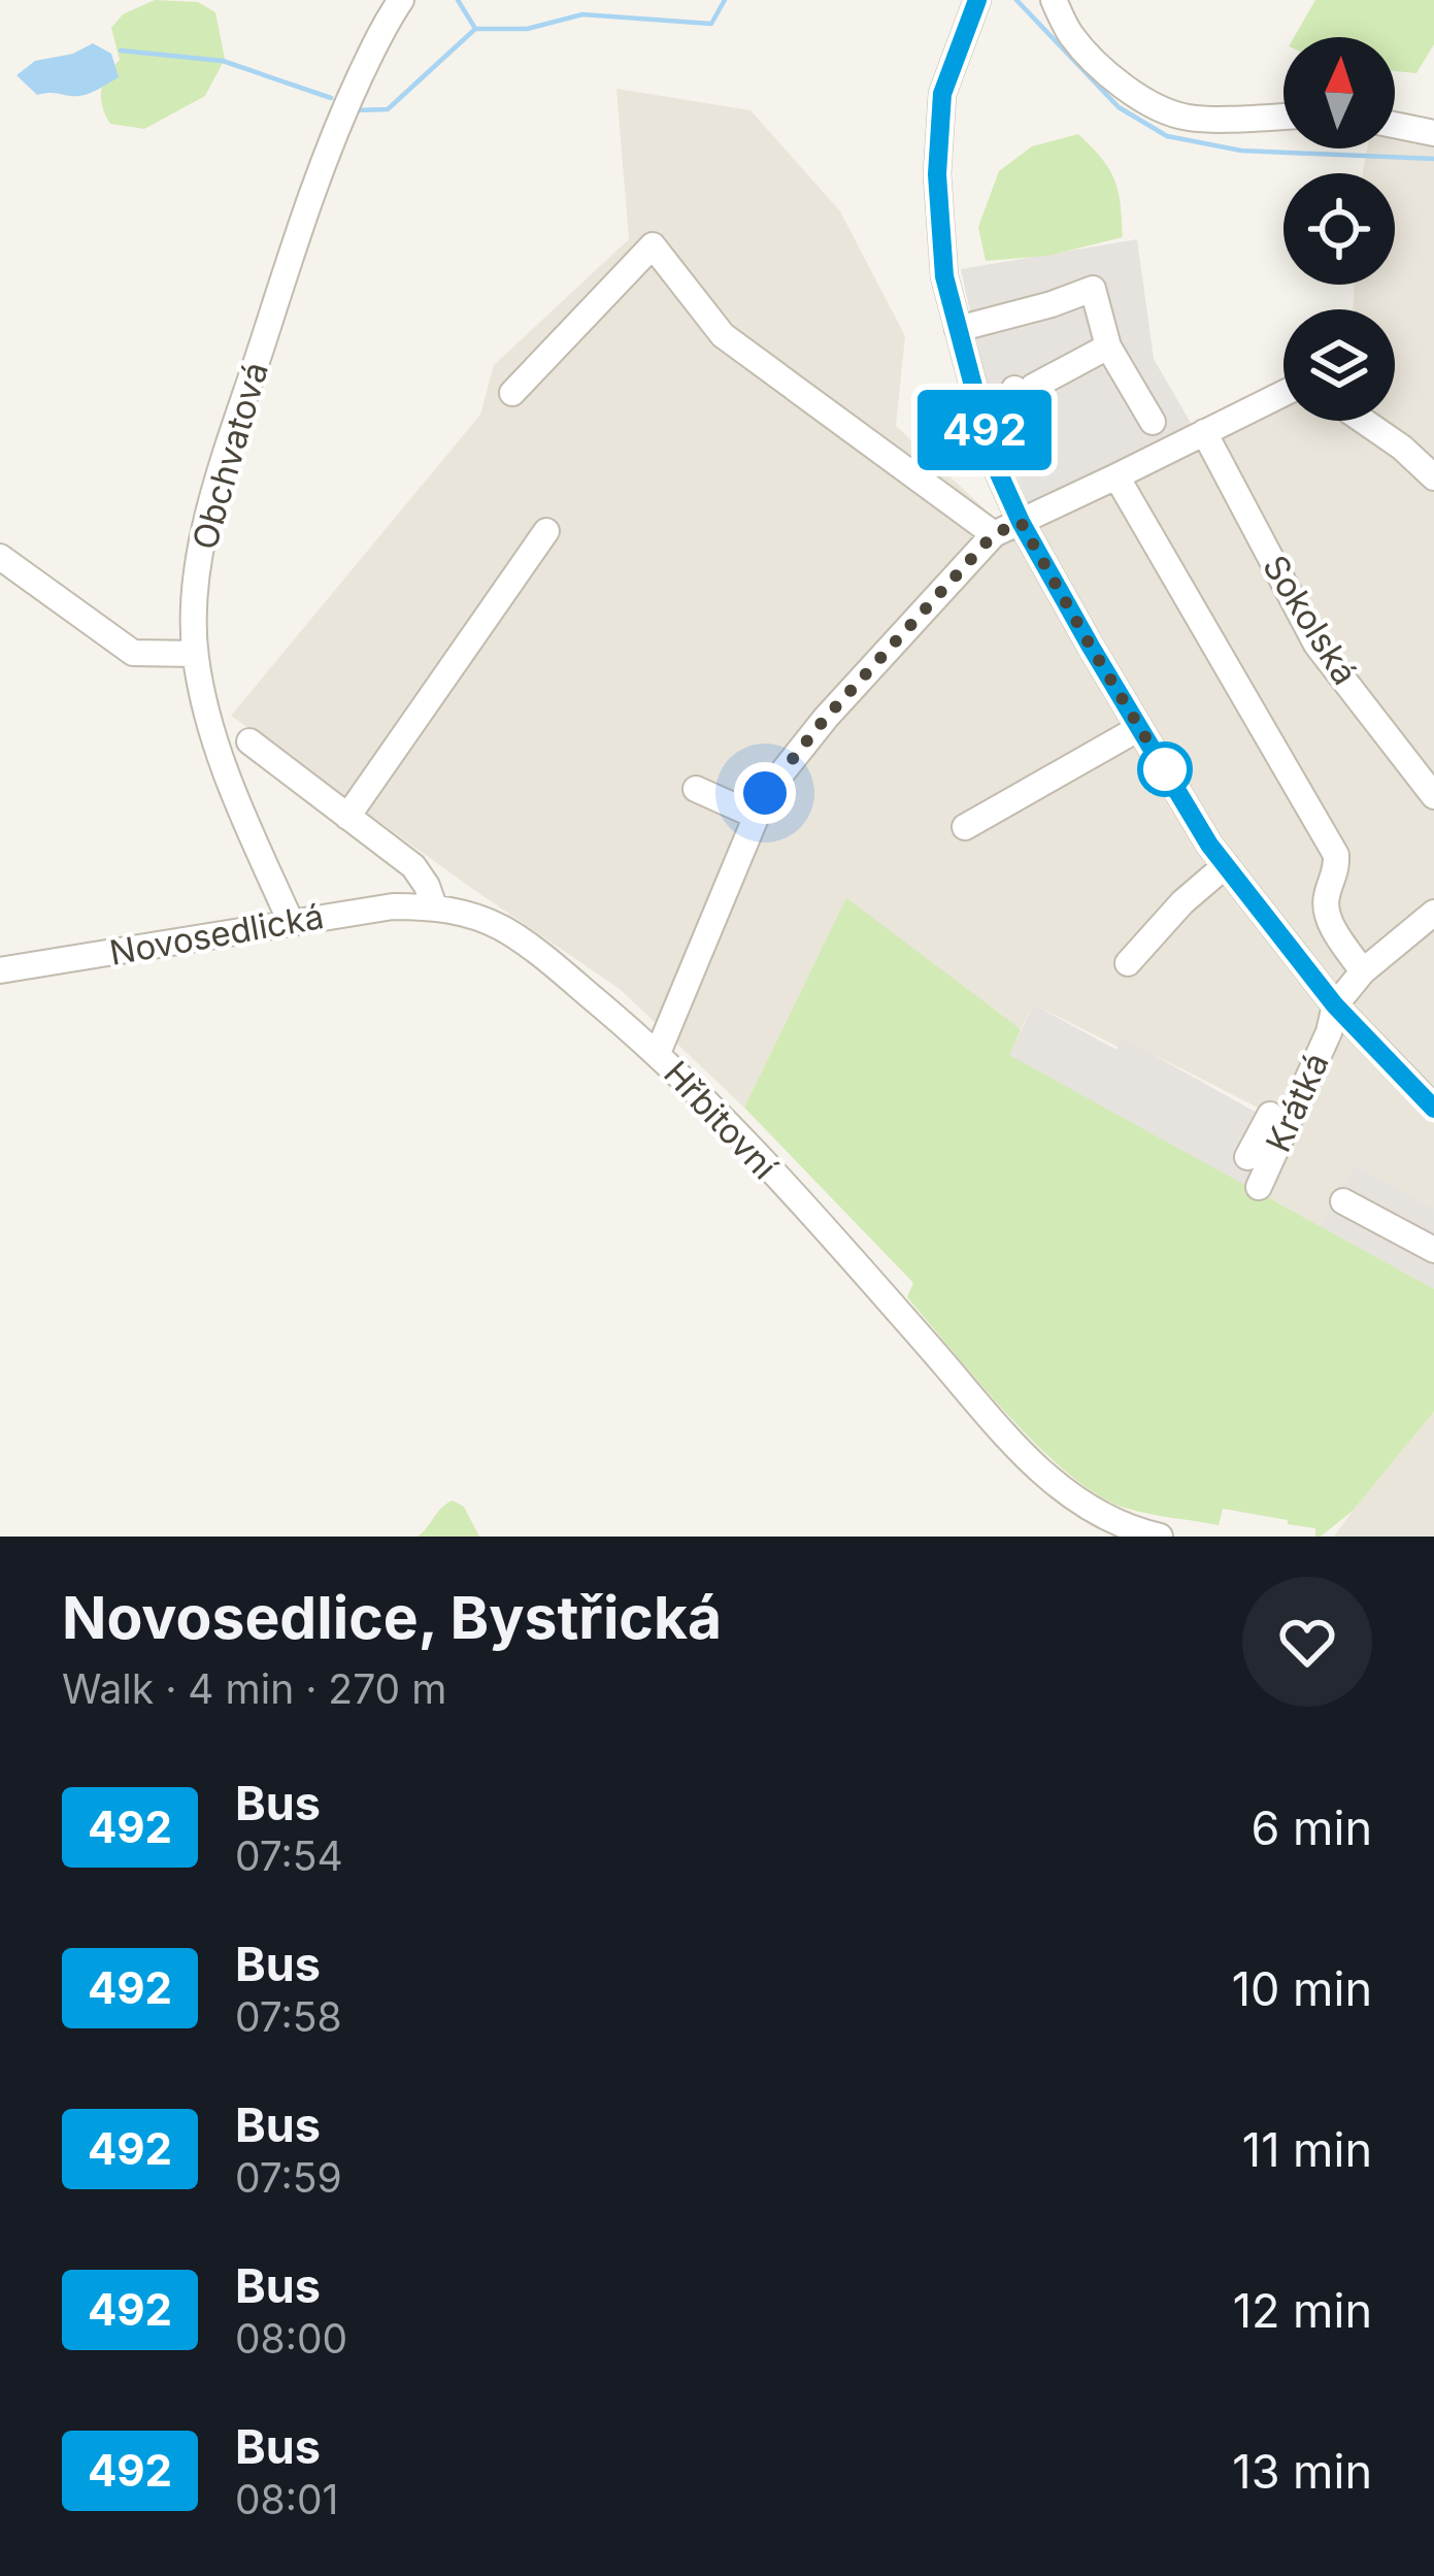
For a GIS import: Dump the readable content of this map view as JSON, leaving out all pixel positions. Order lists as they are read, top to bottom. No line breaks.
{"streets":{"street":["Obchvatová","Sokolská","Novosedlická","Krátká","Hřbitovní"]},"crossings":[["Obchvatová","Novosedlická"],["Novosedlická","Hřbitovní"]],"lines":["bus line 492"],"north":"top","page":{"on_map":"492","heading":["Novosedlice, Bystřická","Walk · 4 min · 270 m"],"list":[{"mark":"492","name":"Bus","note":"07:54","value":"6 min"},{"mark":"492","name":"Bus","note":"07:58","value":"10 min"},{"mark":"492","name":"Bus","note":"07:59","value":"11 min"},{"mark":"492","name":"Bus","note":"08:00","value":"12 min"},{"mark":"492","name":"Bus","note":"08:01","value":"13 min"}]}}
